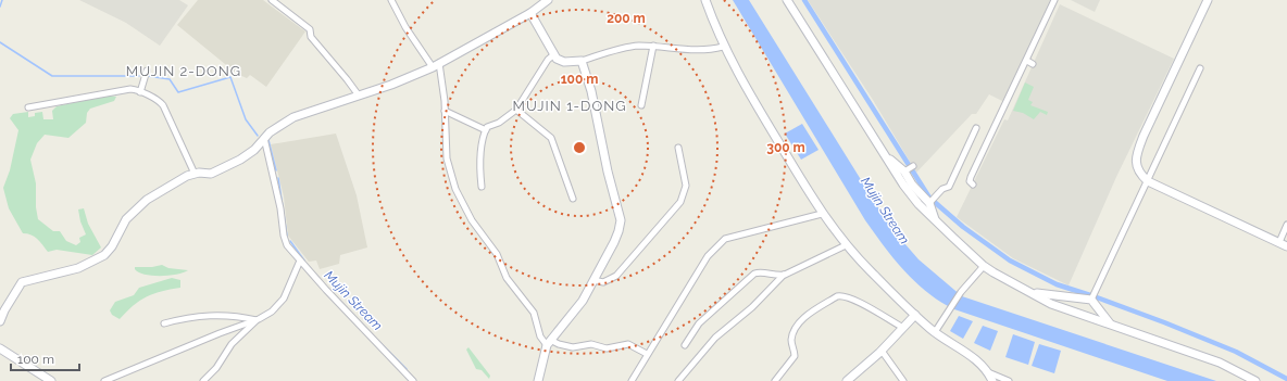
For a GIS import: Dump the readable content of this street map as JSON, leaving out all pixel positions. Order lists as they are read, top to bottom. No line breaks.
{"districts":["MUJIN 2-DONG","MUJIN 1-DONG"],"water":["Mujin Stream"],"scale_bar":"100 m","rings":["200 m","100 m","300 m"]}
